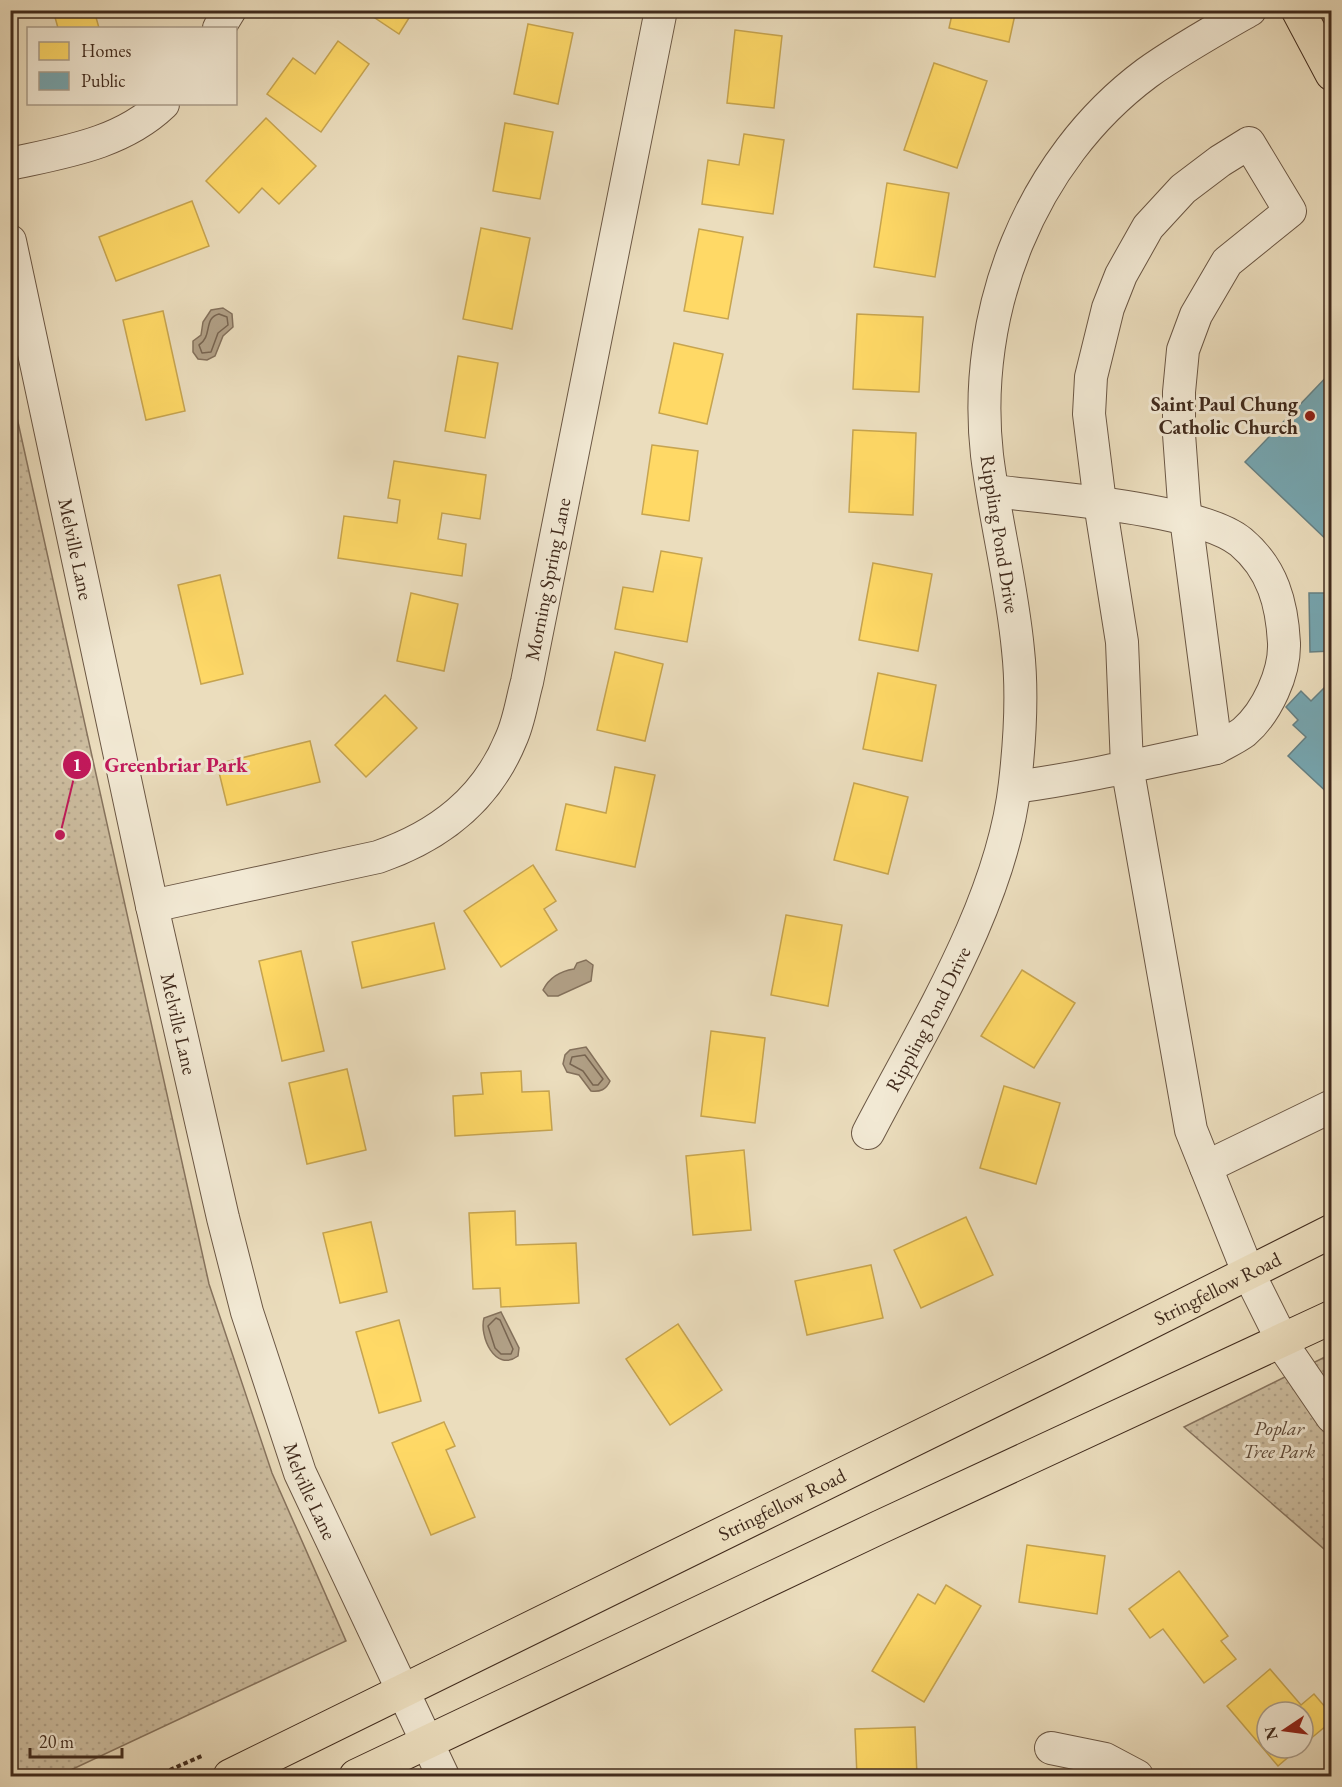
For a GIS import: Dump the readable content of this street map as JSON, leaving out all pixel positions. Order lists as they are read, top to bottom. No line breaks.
{"streets":{"main road":["Stringfellow Road"],"street":["Rippling Pond Drive","Melville Lane","Morning Spring Lane"]},"crossings":[["Melville Lane","Morning Spring Lane"],["Melville Lane","Stringfellow Road"]],"parks":["Poplar Tree Park"],"places":["Saint Paul Chung Catholic Church","Greenbriar Park"],"legend":["Homes","Public"],"scale_bar":"20 m","north":"left"}
